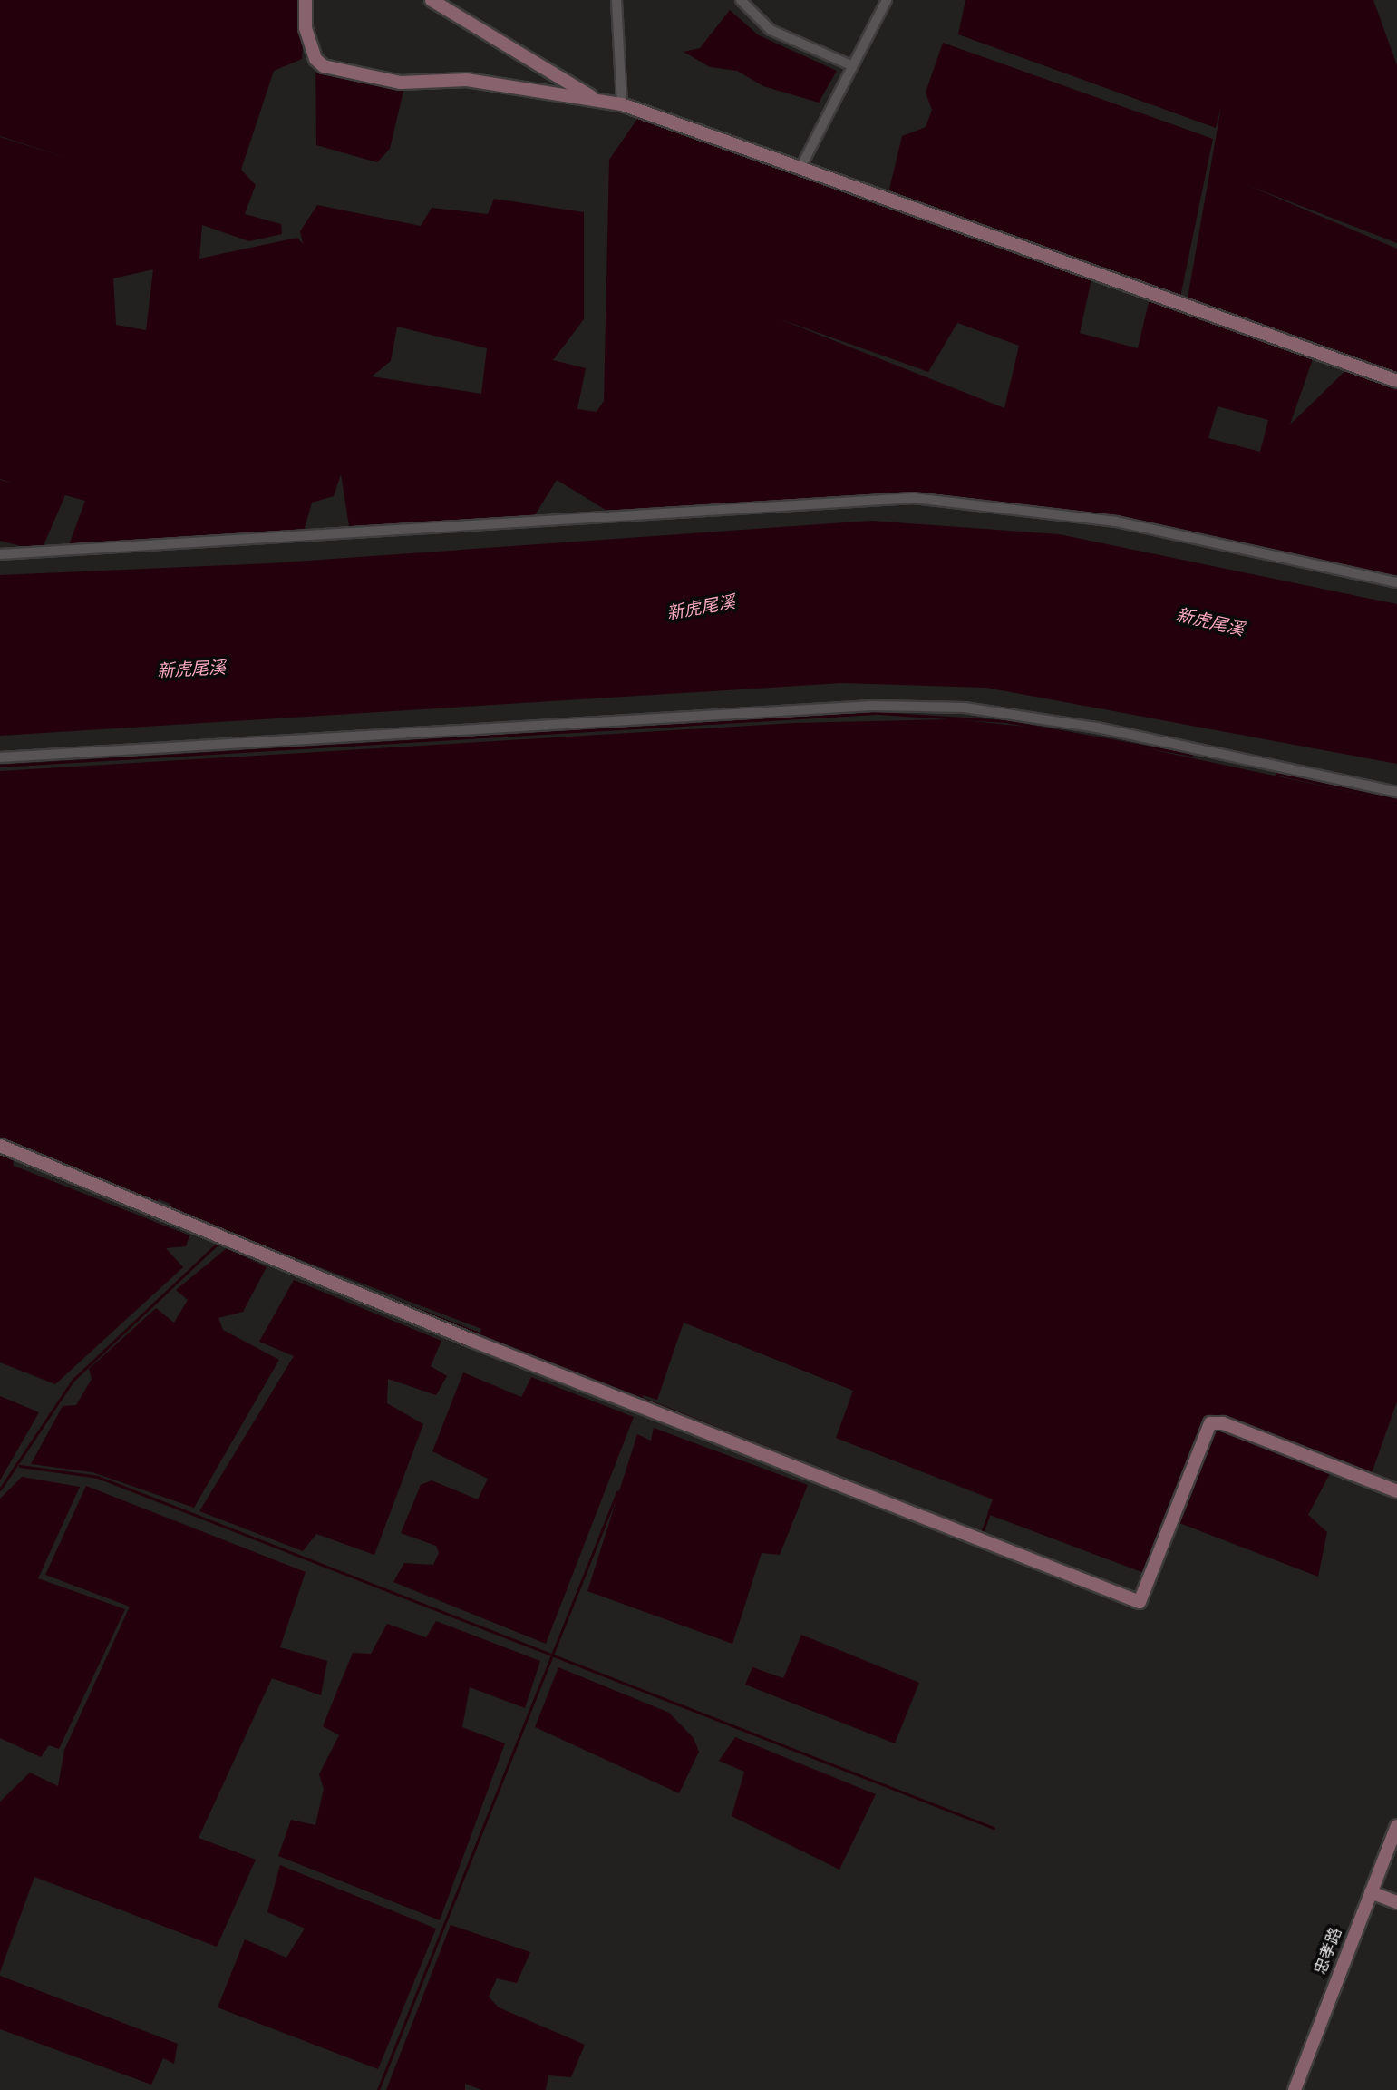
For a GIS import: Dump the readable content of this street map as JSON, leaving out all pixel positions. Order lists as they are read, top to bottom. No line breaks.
{"streets":{"street":["忠孝路"]},"water":["新虎尾溪"]}
